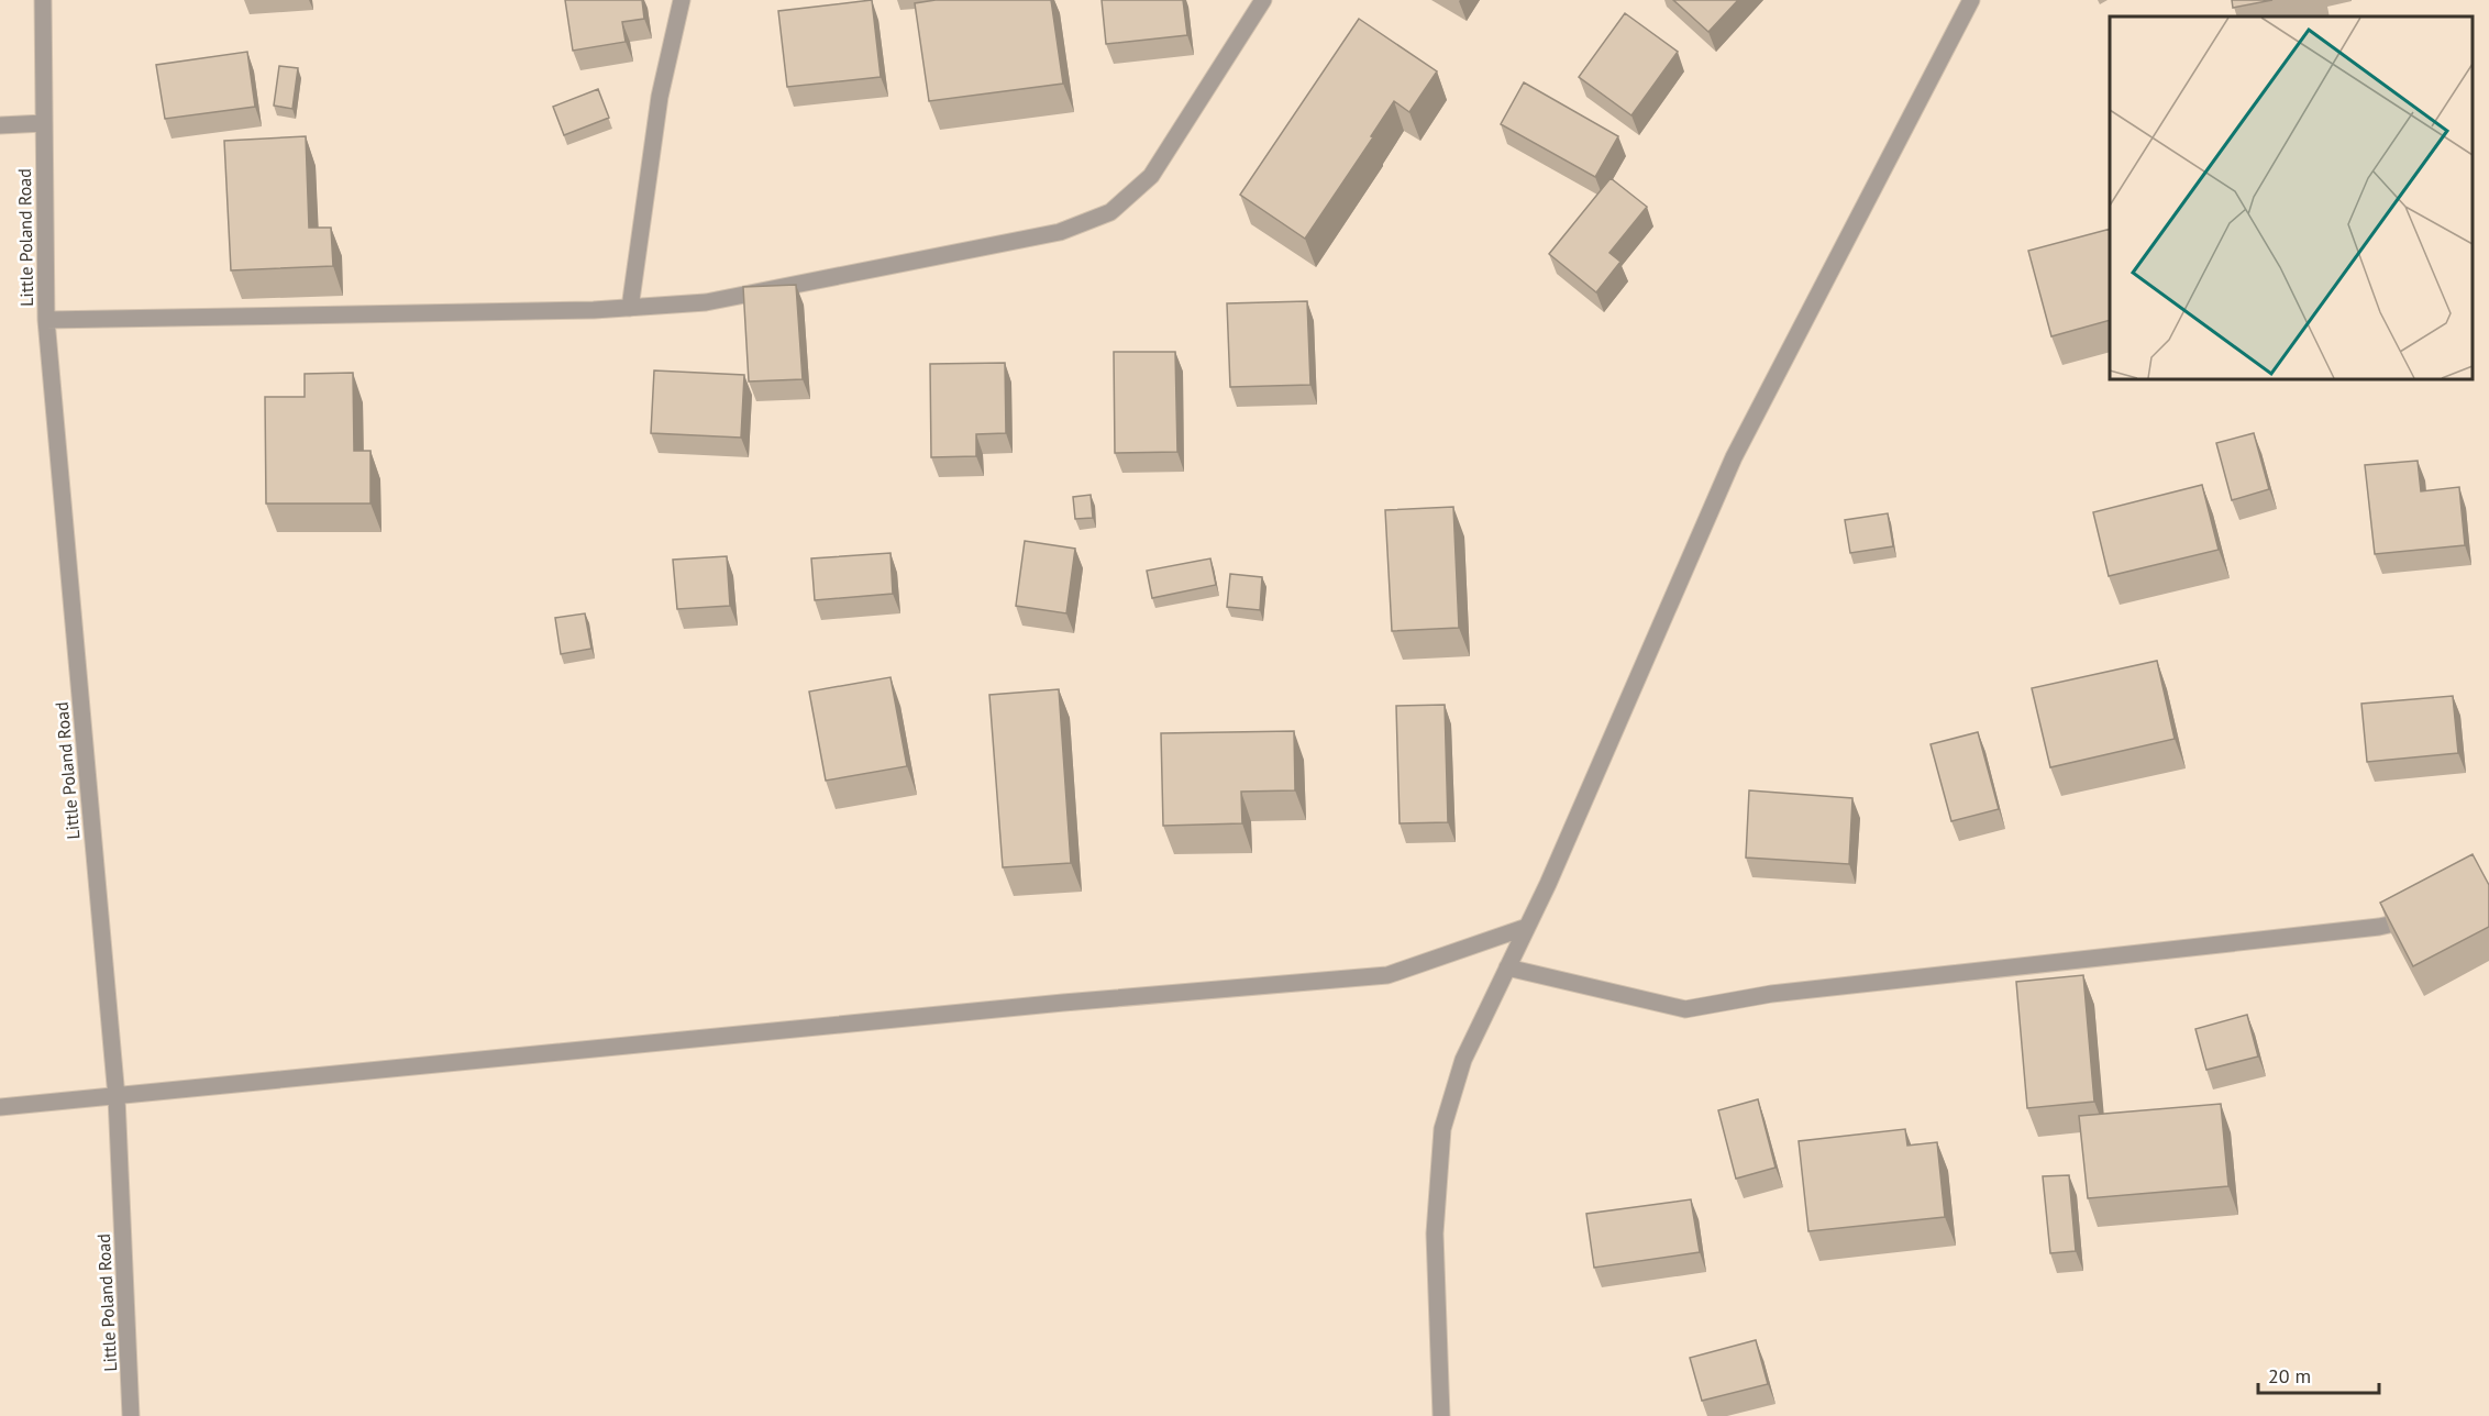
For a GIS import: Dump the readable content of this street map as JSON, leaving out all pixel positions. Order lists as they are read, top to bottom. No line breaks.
{"streets":{"street":["Little Poland Road"]},"scale_bar":"20 m"}
